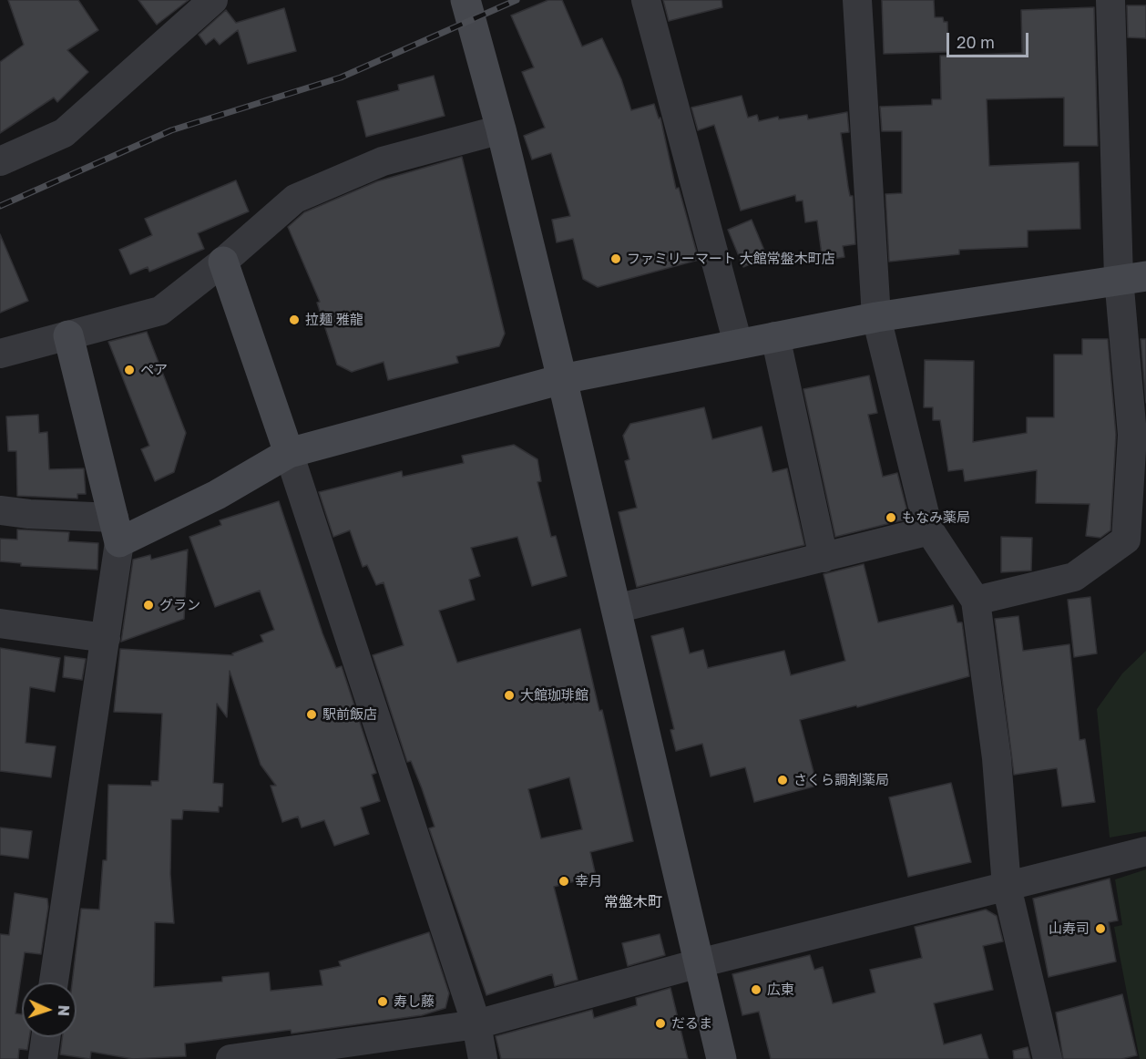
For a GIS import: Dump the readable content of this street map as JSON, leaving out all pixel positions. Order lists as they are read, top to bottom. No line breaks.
{"districts":["常盤木町"],"places":["ファミリーマート 大館常盤木町店","拉麺 雅龍","ペア","もなみ薬局","グラン","大館珈琲館","駅前飯店","さくら調剤薬局","幸月","山寿司","広東","寿し藤","だるま"],"scale_bar":"20 m","north":"right"}
